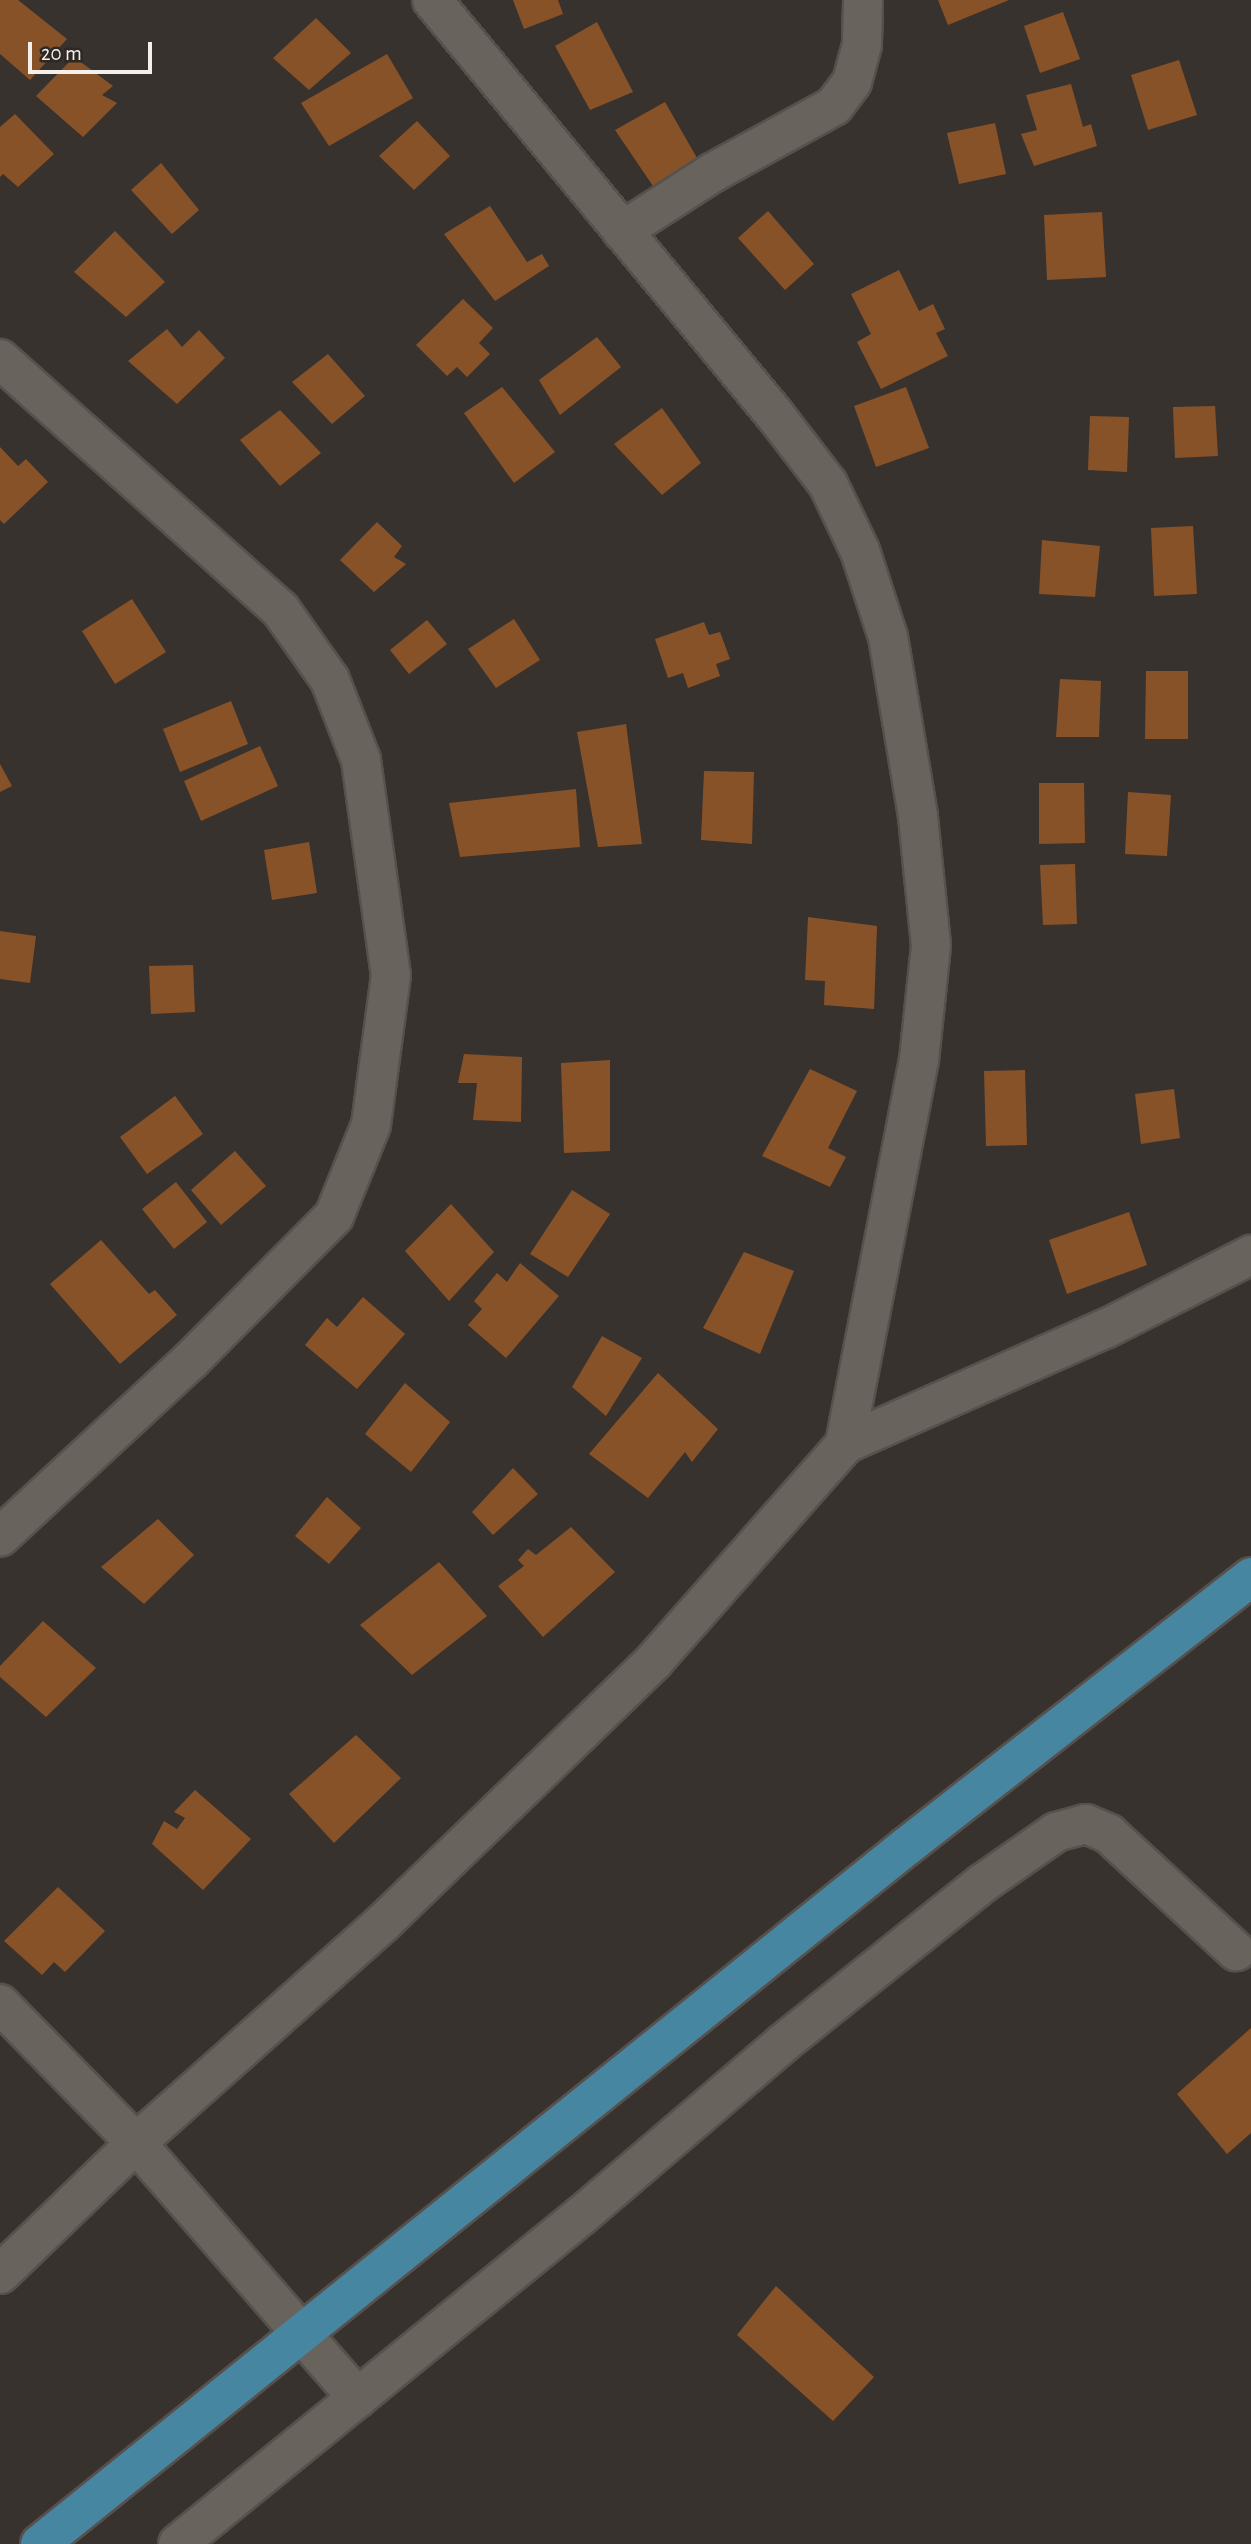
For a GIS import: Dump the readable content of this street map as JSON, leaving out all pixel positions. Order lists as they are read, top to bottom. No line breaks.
{"scale_bar":"20 m"}
